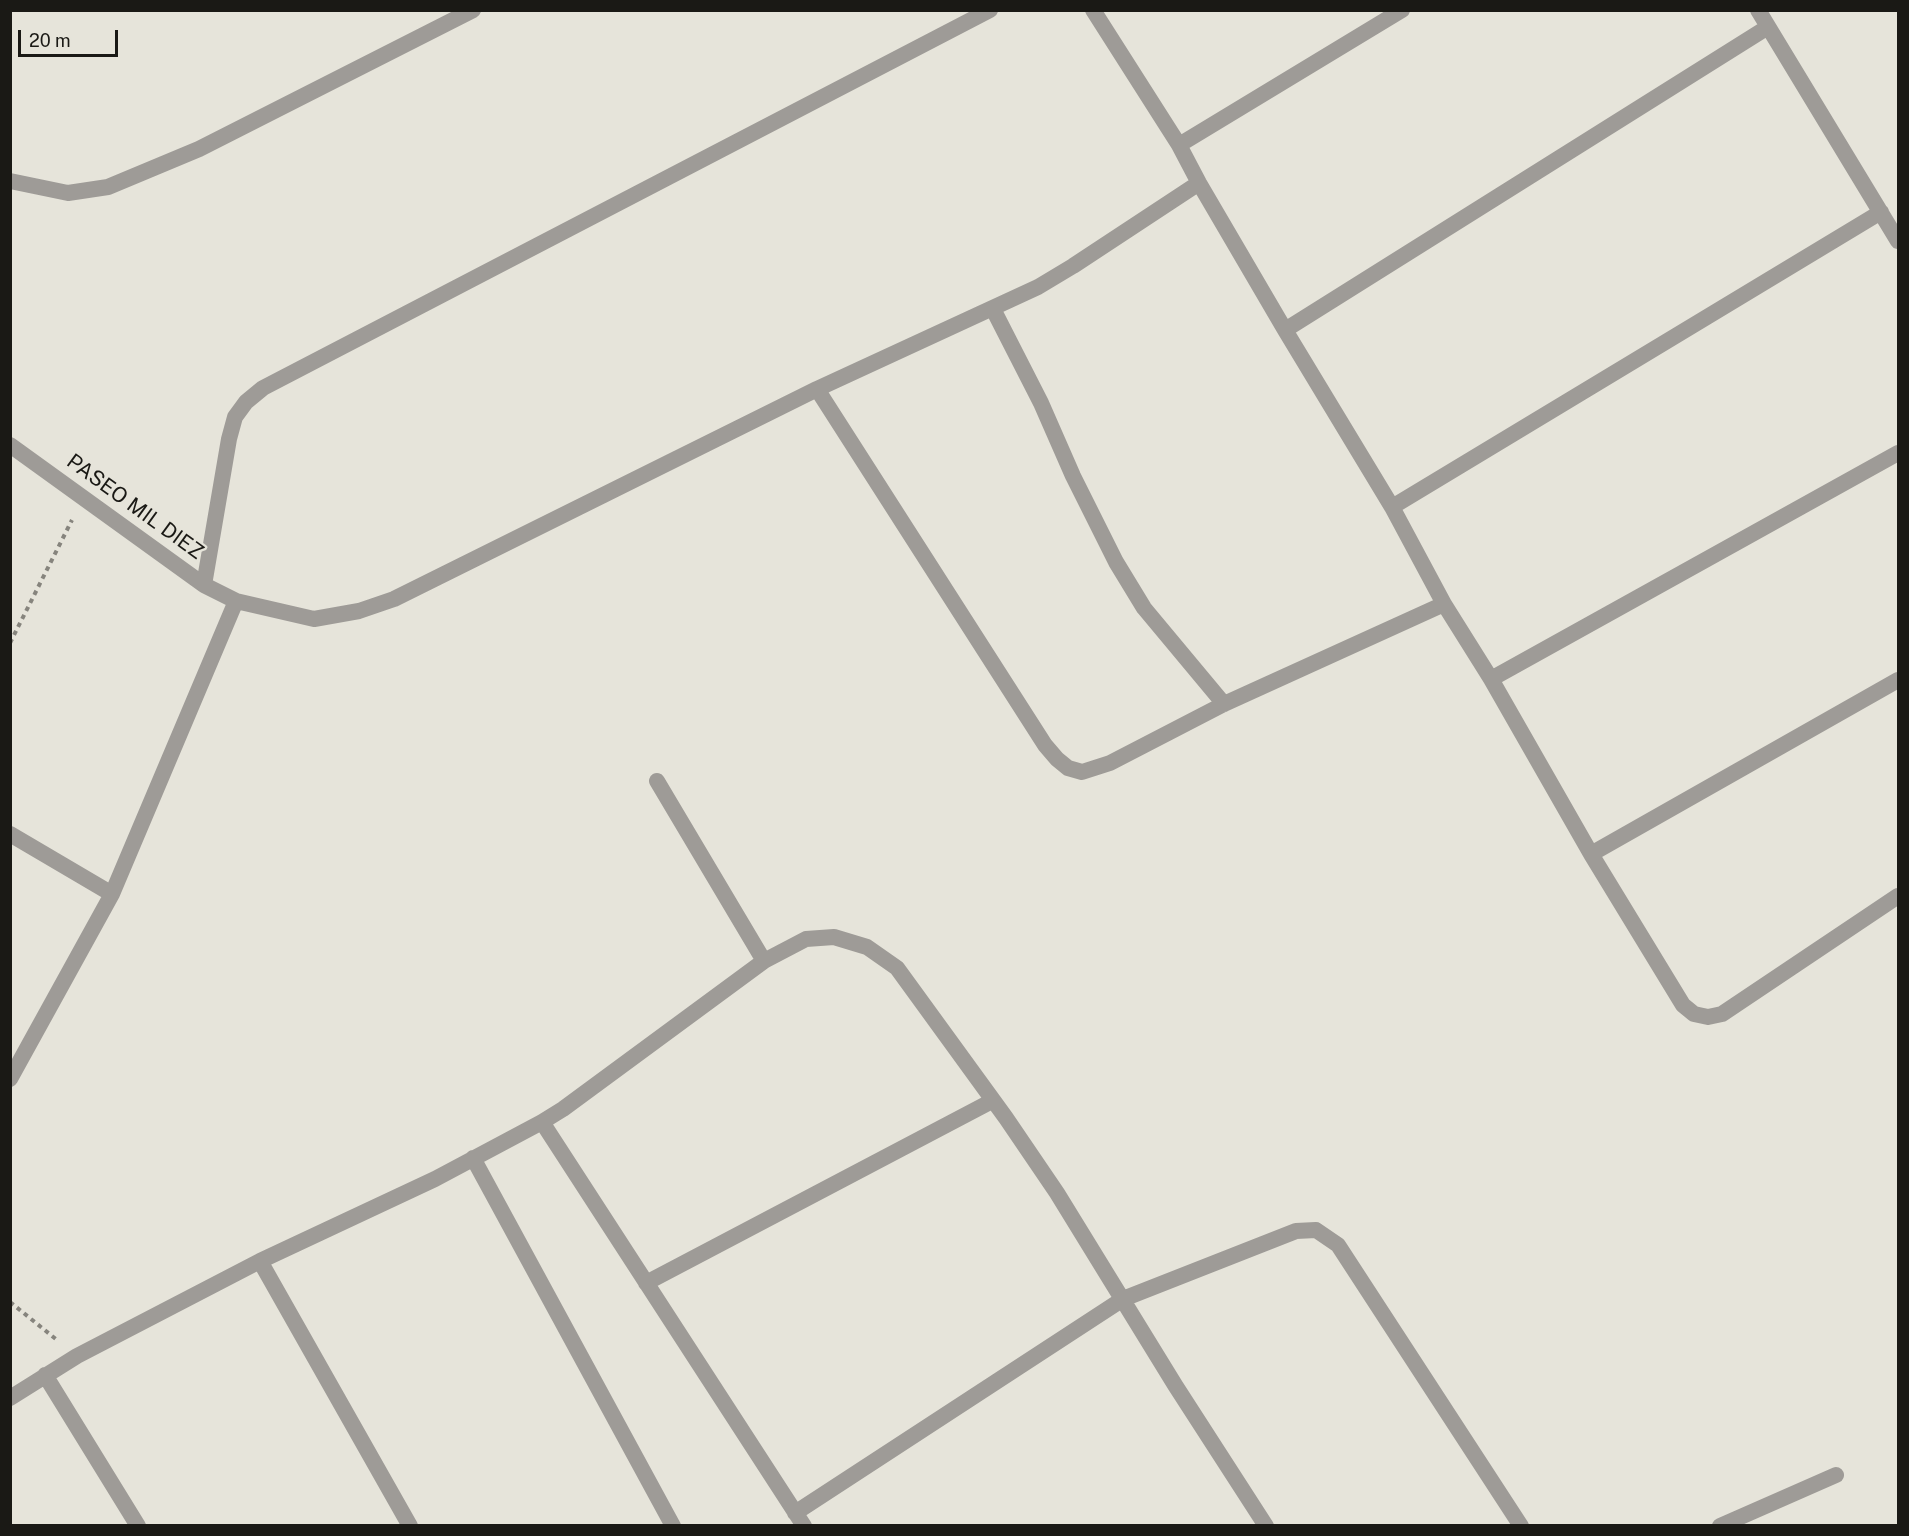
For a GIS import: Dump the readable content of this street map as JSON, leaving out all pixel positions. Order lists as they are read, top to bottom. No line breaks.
{"streets":{"street":["PASEO MIL DIEZ"]},"scale_bar":"20 m"}
